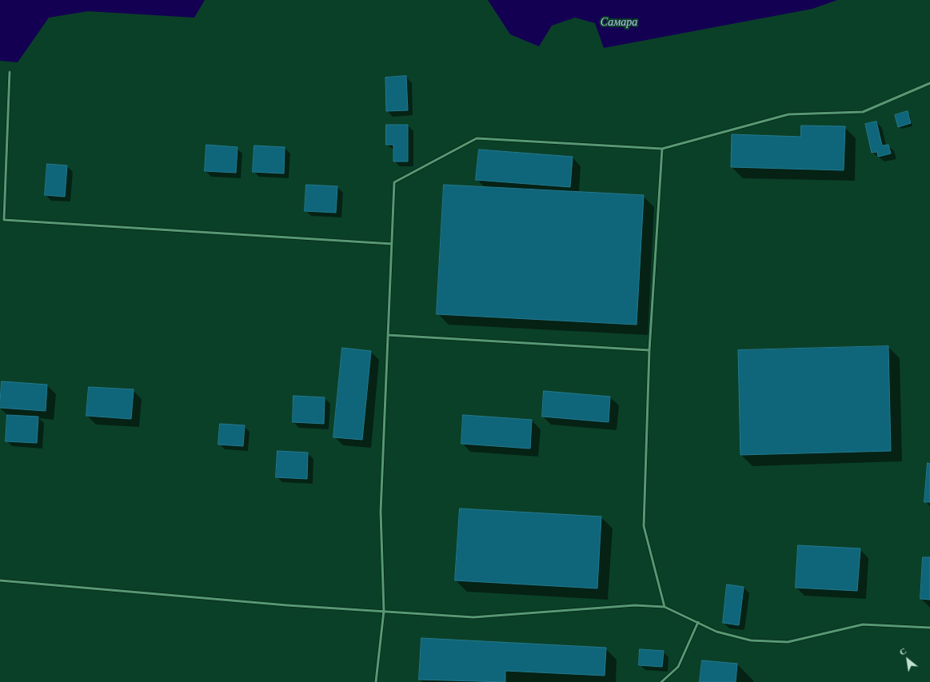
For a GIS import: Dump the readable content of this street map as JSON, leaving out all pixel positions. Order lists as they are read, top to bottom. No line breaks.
{"water":["Самара"],"north":"top left"}
